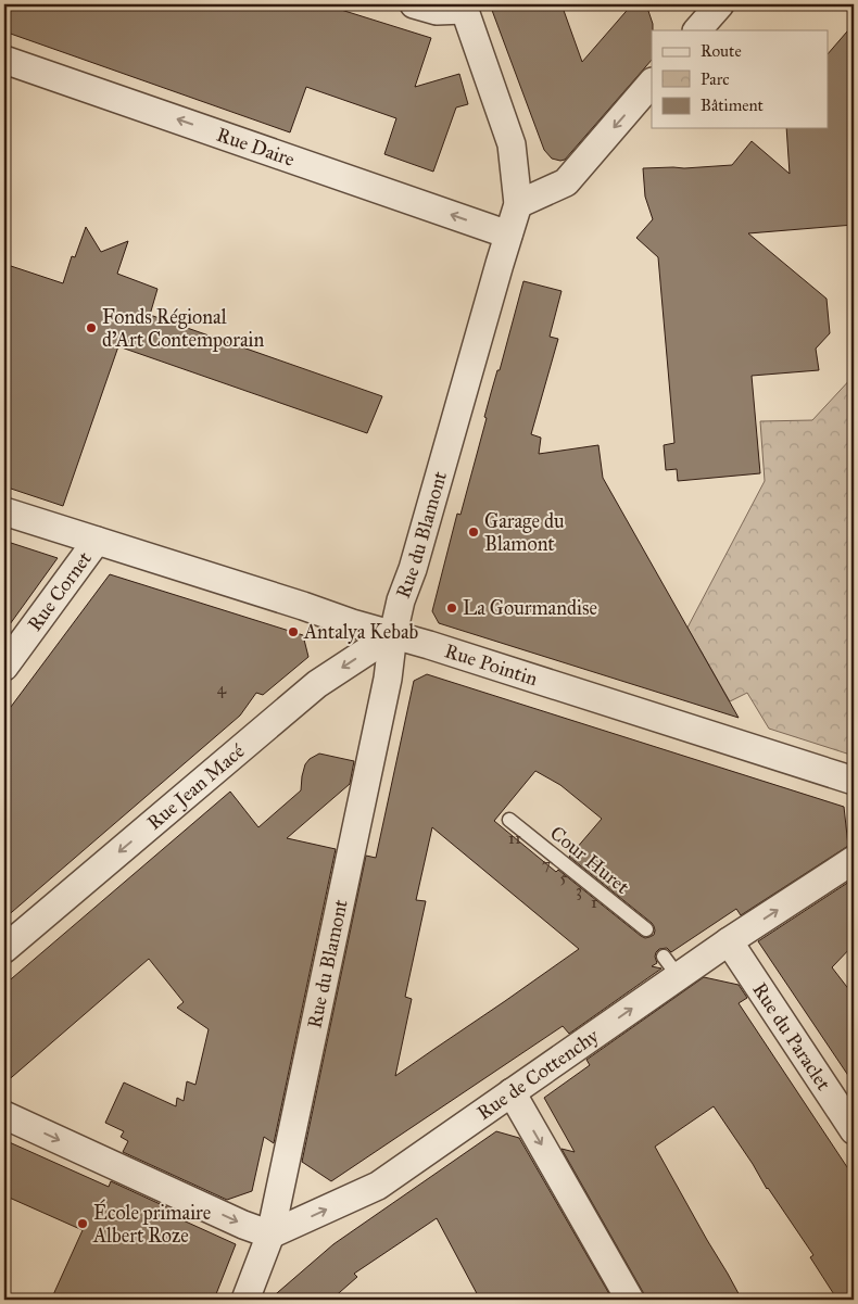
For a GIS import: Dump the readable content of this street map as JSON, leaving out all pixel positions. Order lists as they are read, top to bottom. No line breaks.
{"streets":{"street":["Rue Daire","Rue du Blamont","Rue Cornet","Rue Pointin","Rue Jean Macé","Rue du Paraclet","Rue de Cottenchy"],"lane":["Cour Huret"]},"crossings":[["Rue Daire","Rue du Blamont"],["Rue du Blamont","Rue Pointin"],["Rue du Blamont","Rue Jean Macé"],["Rue du Blamont","Rue de Cottenchy"],["Rue Cornet","Rue Pointin"],["Rue Pointin","Rue Jean Macé"],["Rue du Paraclet","Rue de Cottenchy"]],"one_way":["Rue Daire","Rue Jean Macé","Rue de Cottenchy"],"places":["Fonds Régional d'Art Contemporain","Garage du Blamont","La Gourmandise","Antalya Kebab","École primaire Albert Roze"],"house_numbers":["4","11","7","5","3","1"],"legend":["Route","Parc","Bâtiment"]}
